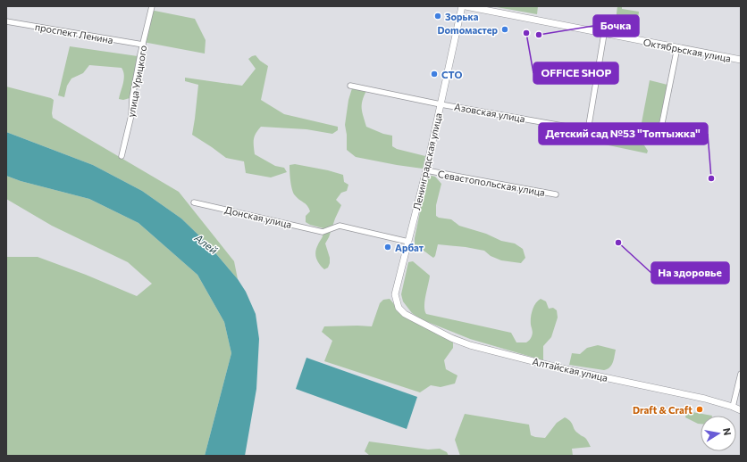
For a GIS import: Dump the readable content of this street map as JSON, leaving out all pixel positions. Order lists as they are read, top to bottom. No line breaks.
{"streets":{"street":["проспект Ленина","Октябрьская улица","улица Урицкого","Азовская улица","Ленинградская улица","Севастопольская улица","Донская улица","Алтайская улица"]},"crossings":[["проспект Ленина","улица Урицкого"],["Октябрьская улица","Азовская улица"],["Азовская улица","Ленинградская улица"],["Ленинградская улица","Севастопольская улица"],["Ленинградская улица","Донская улица"],["Ленинградская улица","Алтайская улица"]],"water":["Алей"],"places":["Зорька","Domoмастер","OFFICE SHOP","Бочка","СТО","Детский сад №53 ''Топтыжка''","На здоровье","Арбат","Draft & Craft"],"north":"right"}
